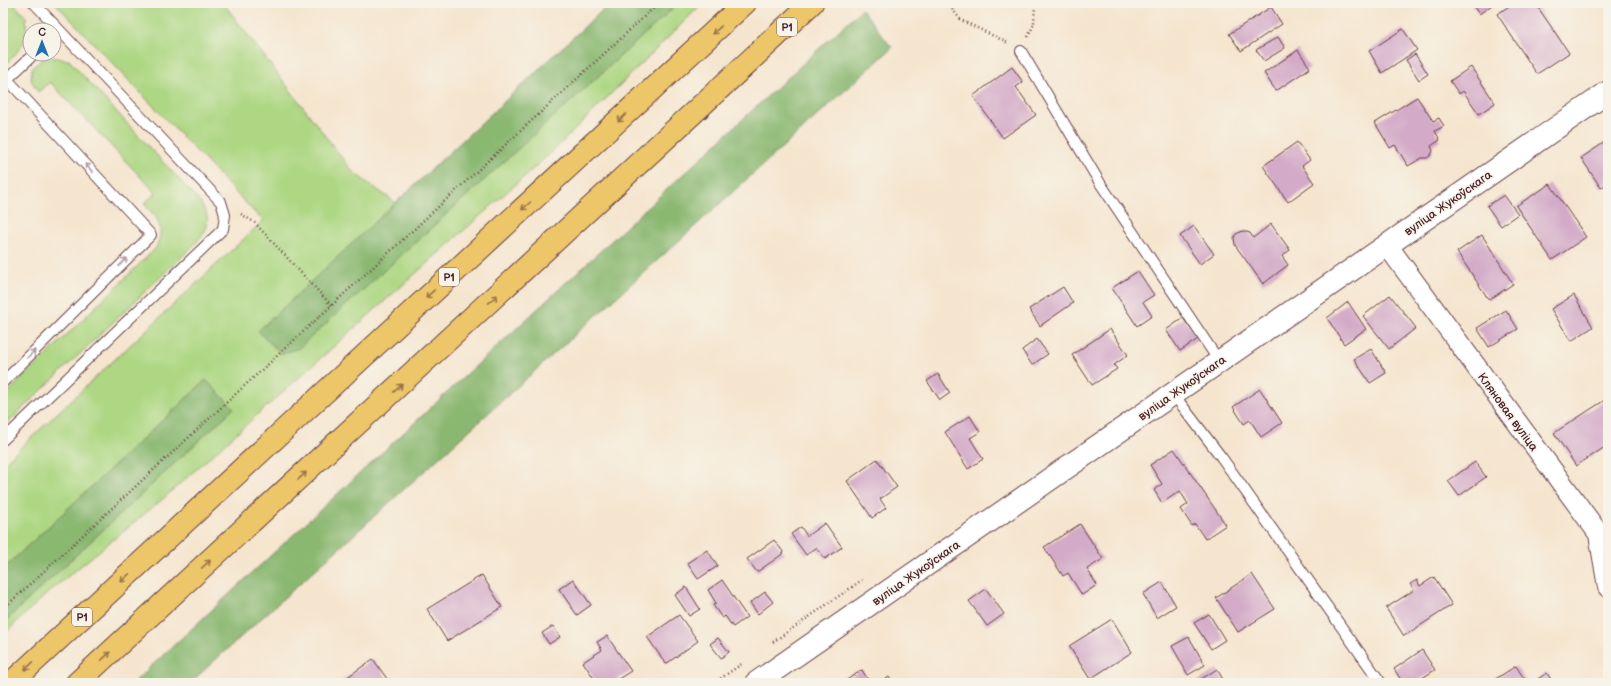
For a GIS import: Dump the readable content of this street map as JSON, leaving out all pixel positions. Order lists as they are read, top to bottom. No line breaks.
{"streets":{"highway":["Р1"],"street":["вуліца Жукоўскага","Кляновая вуліца"]},"crossings":[["вуліца Жукоўскага","Кляновая вуліца"]],"north":"top"}
